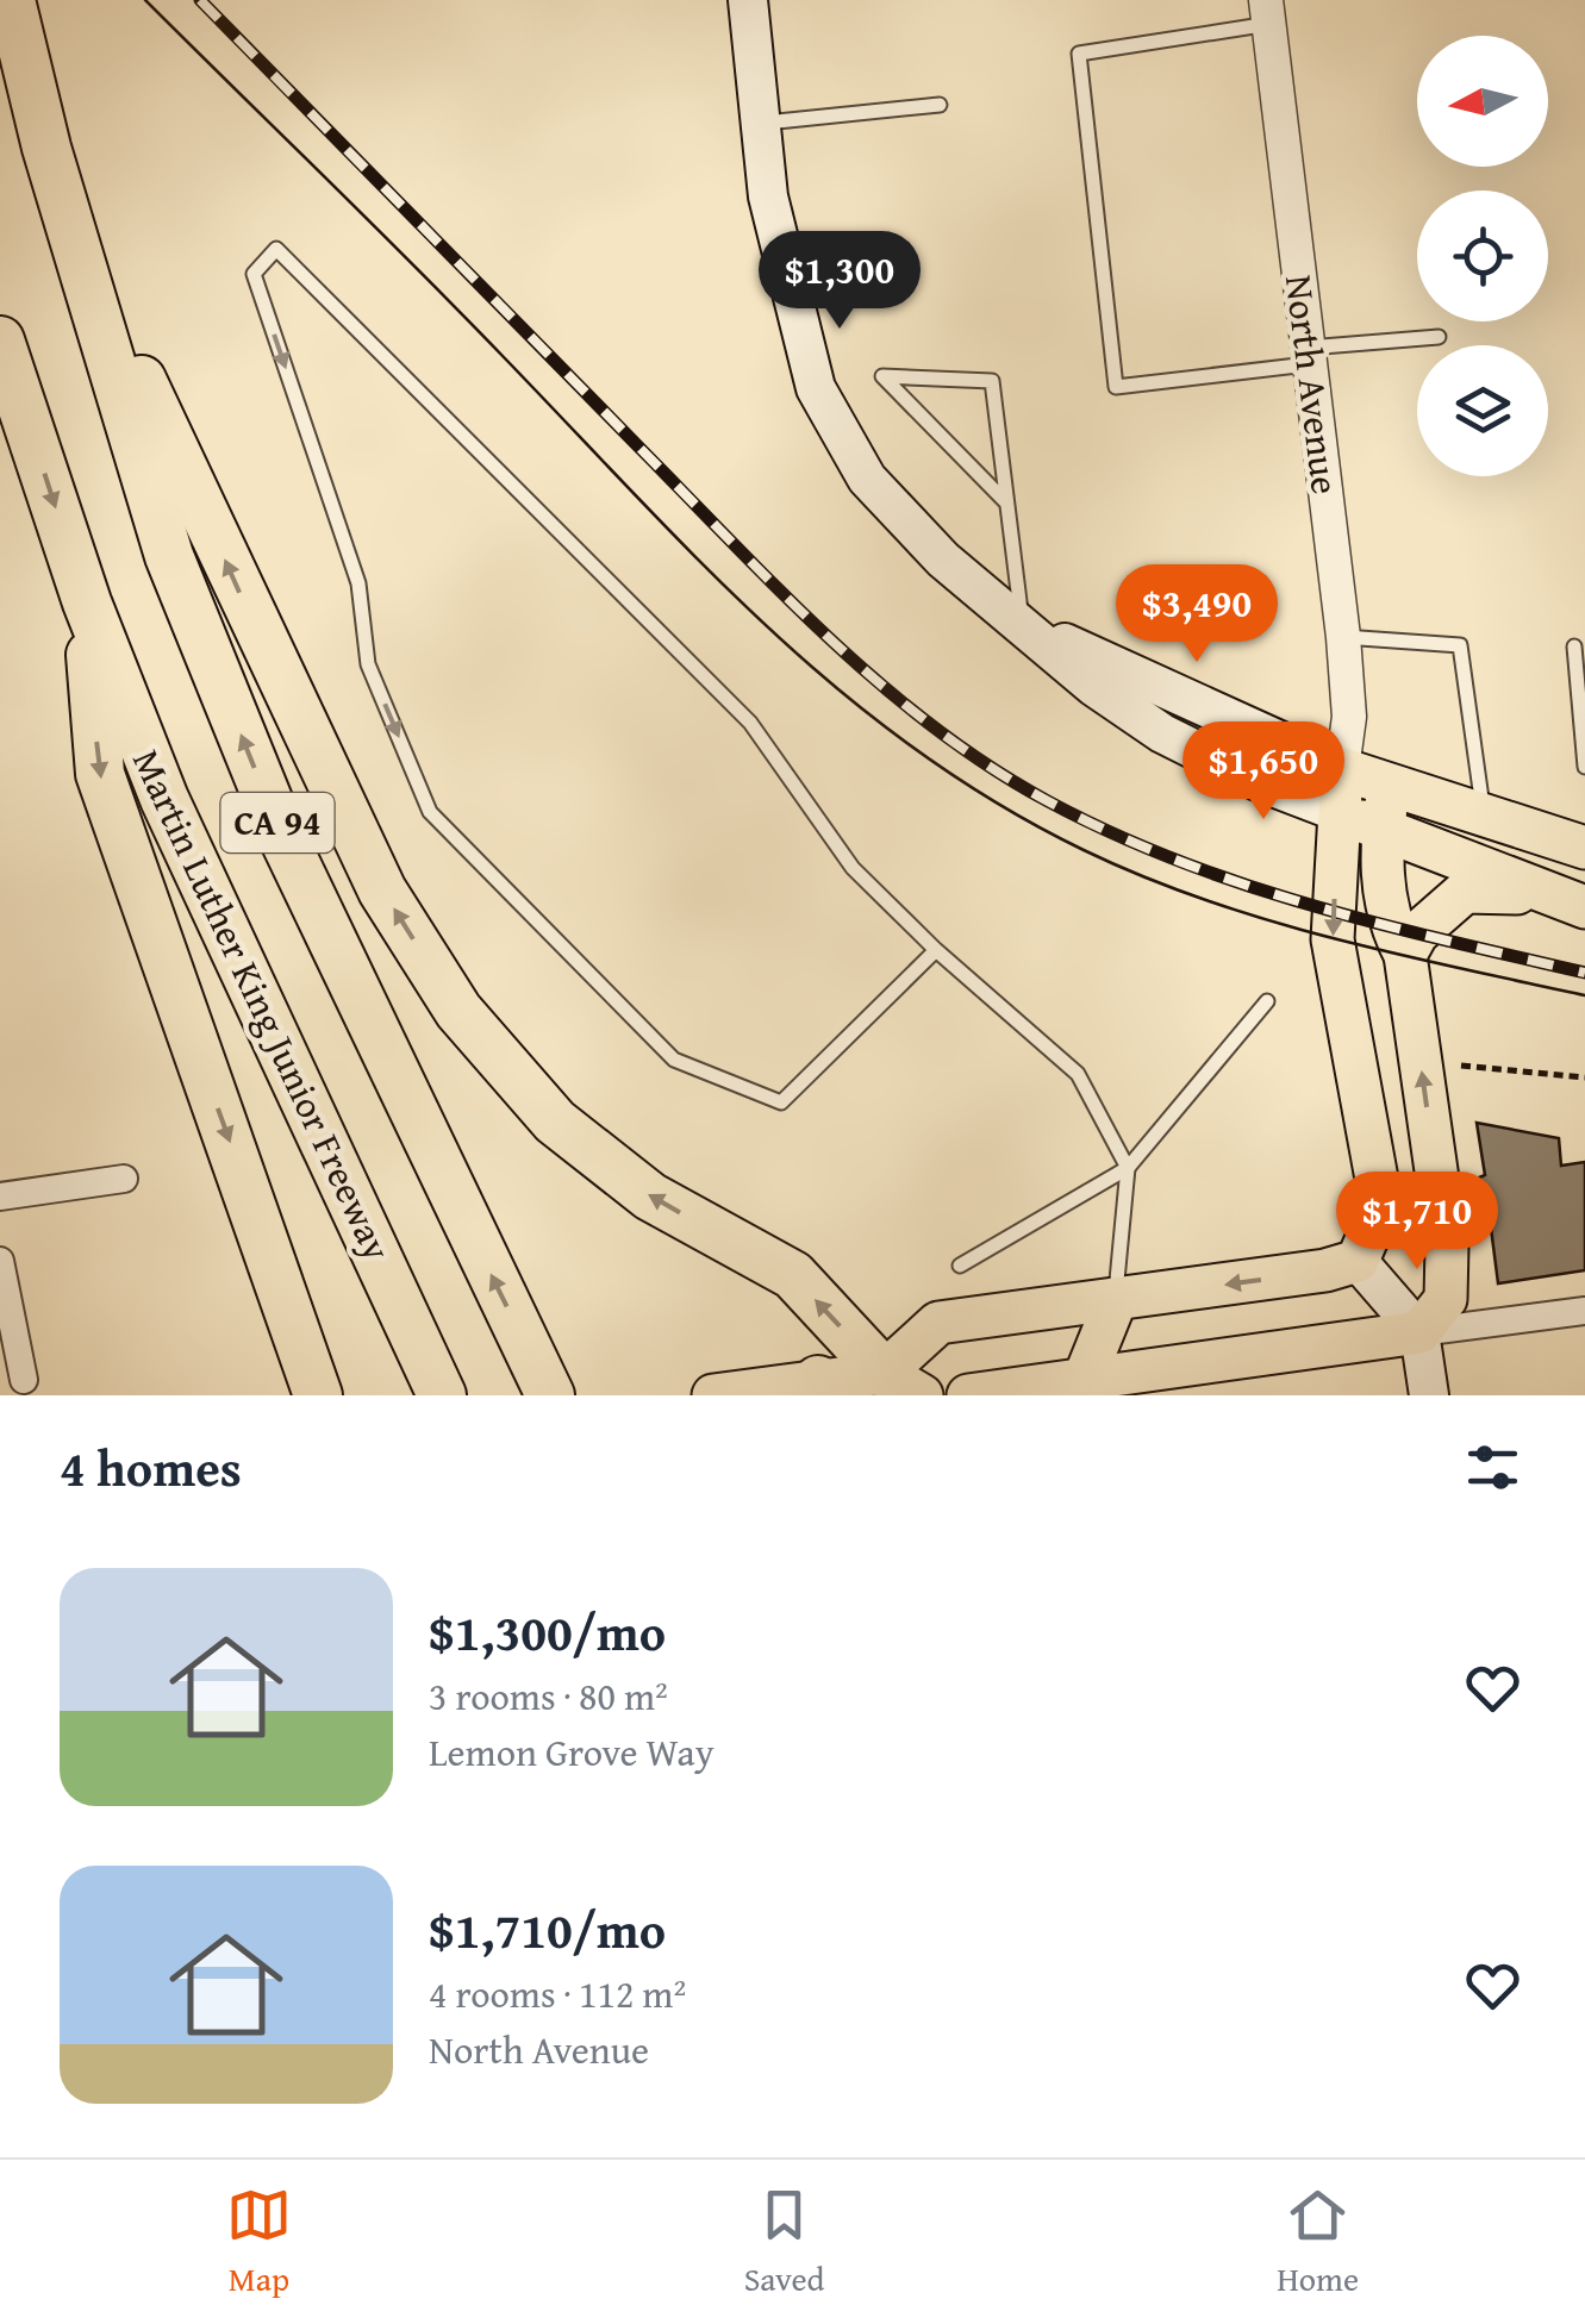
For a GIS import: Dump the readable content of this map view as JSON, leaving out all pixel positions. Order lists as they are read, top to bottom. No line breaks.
{"streets":{"highway":["CA 94","Martin Luther King Junior Freeway"],"main road":["North Avenue"]},"one_way":["North Avenue"],"north":"left","page":{"price":["$1,300","$3,490","$1,650","$1,710"],"heading":"4 homes","list":[{"name":"$1,300/mo","note":"3 rooms · 80 m² · Lemon Grove Way"},{"name":"$1,710/mo","note":"4 rooms · 112 m² · North Avenue"}],"tabs":["Map","Saved","Home"]}}
